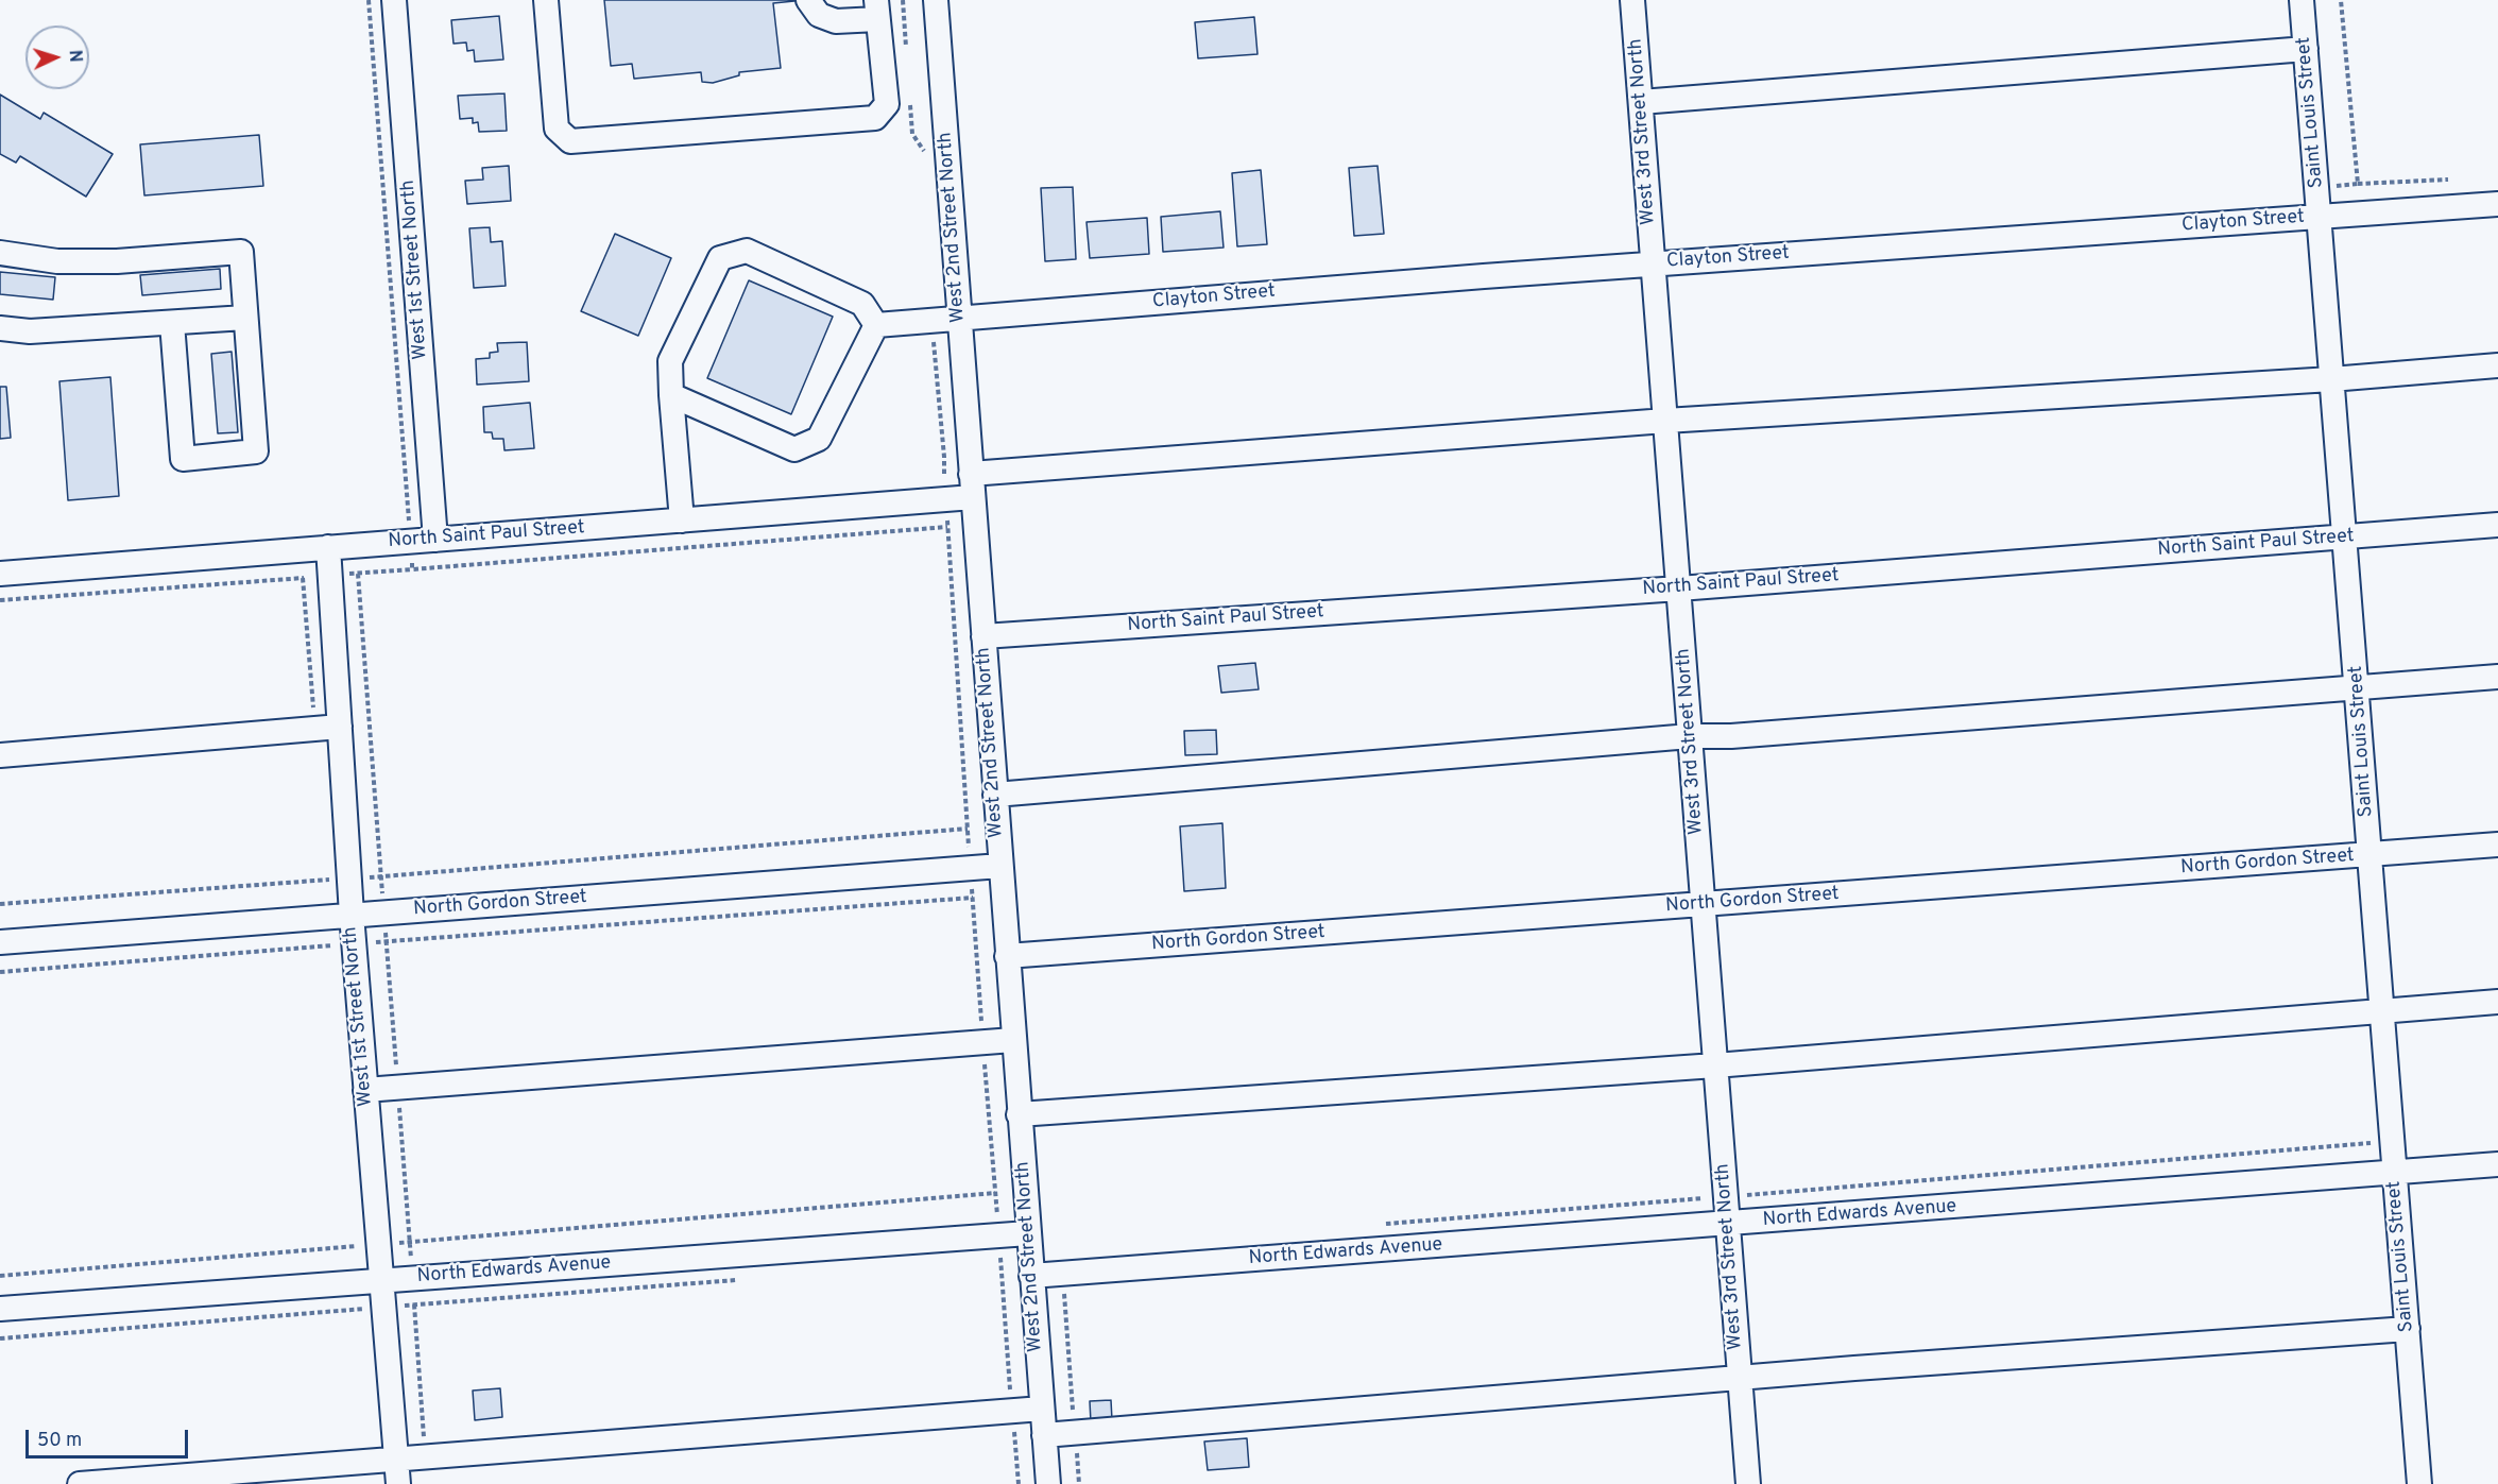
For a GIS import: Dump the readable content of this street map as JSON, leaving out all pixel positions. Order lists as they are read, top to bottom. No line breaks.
{"streets":{"street":["Saint Louis Street","West 3rd Street North","Clayton Street","West 2nd Street North","West 1st Street North","North Saint Paul Street","North Gordon Street","North Edwards Avenue"]},"crossings":[["Saint Louis Street","Clayton Street"],["Saint Louis Street","North Saint Paul Street"],["Saint Louis Street","North Gordon Street"],["Saint Louis Street","North Edwards Avenue"],["West 3rd Street North","Clayton Street"],["West 3rd Street North","North Saint Paul Street"],["West 3rd Street North","North Gordon Street"],["West 3rd Street North","North Edwards Avenue"],["Clayton Street","West 2nd Street North"],["West 2nd Street North","North Saint Paul Street"],["West 2nd Street North","North Gordon Street"],["West 2nd Street North","North Edwards Avenue"],["West 1st Street North","North Saint Paul Street"],["West 1st Street North","North Gordon Street"],["West 1st Street North","North Edwards Avenue"]],"scale_bar":"50 m","north":"right"}
